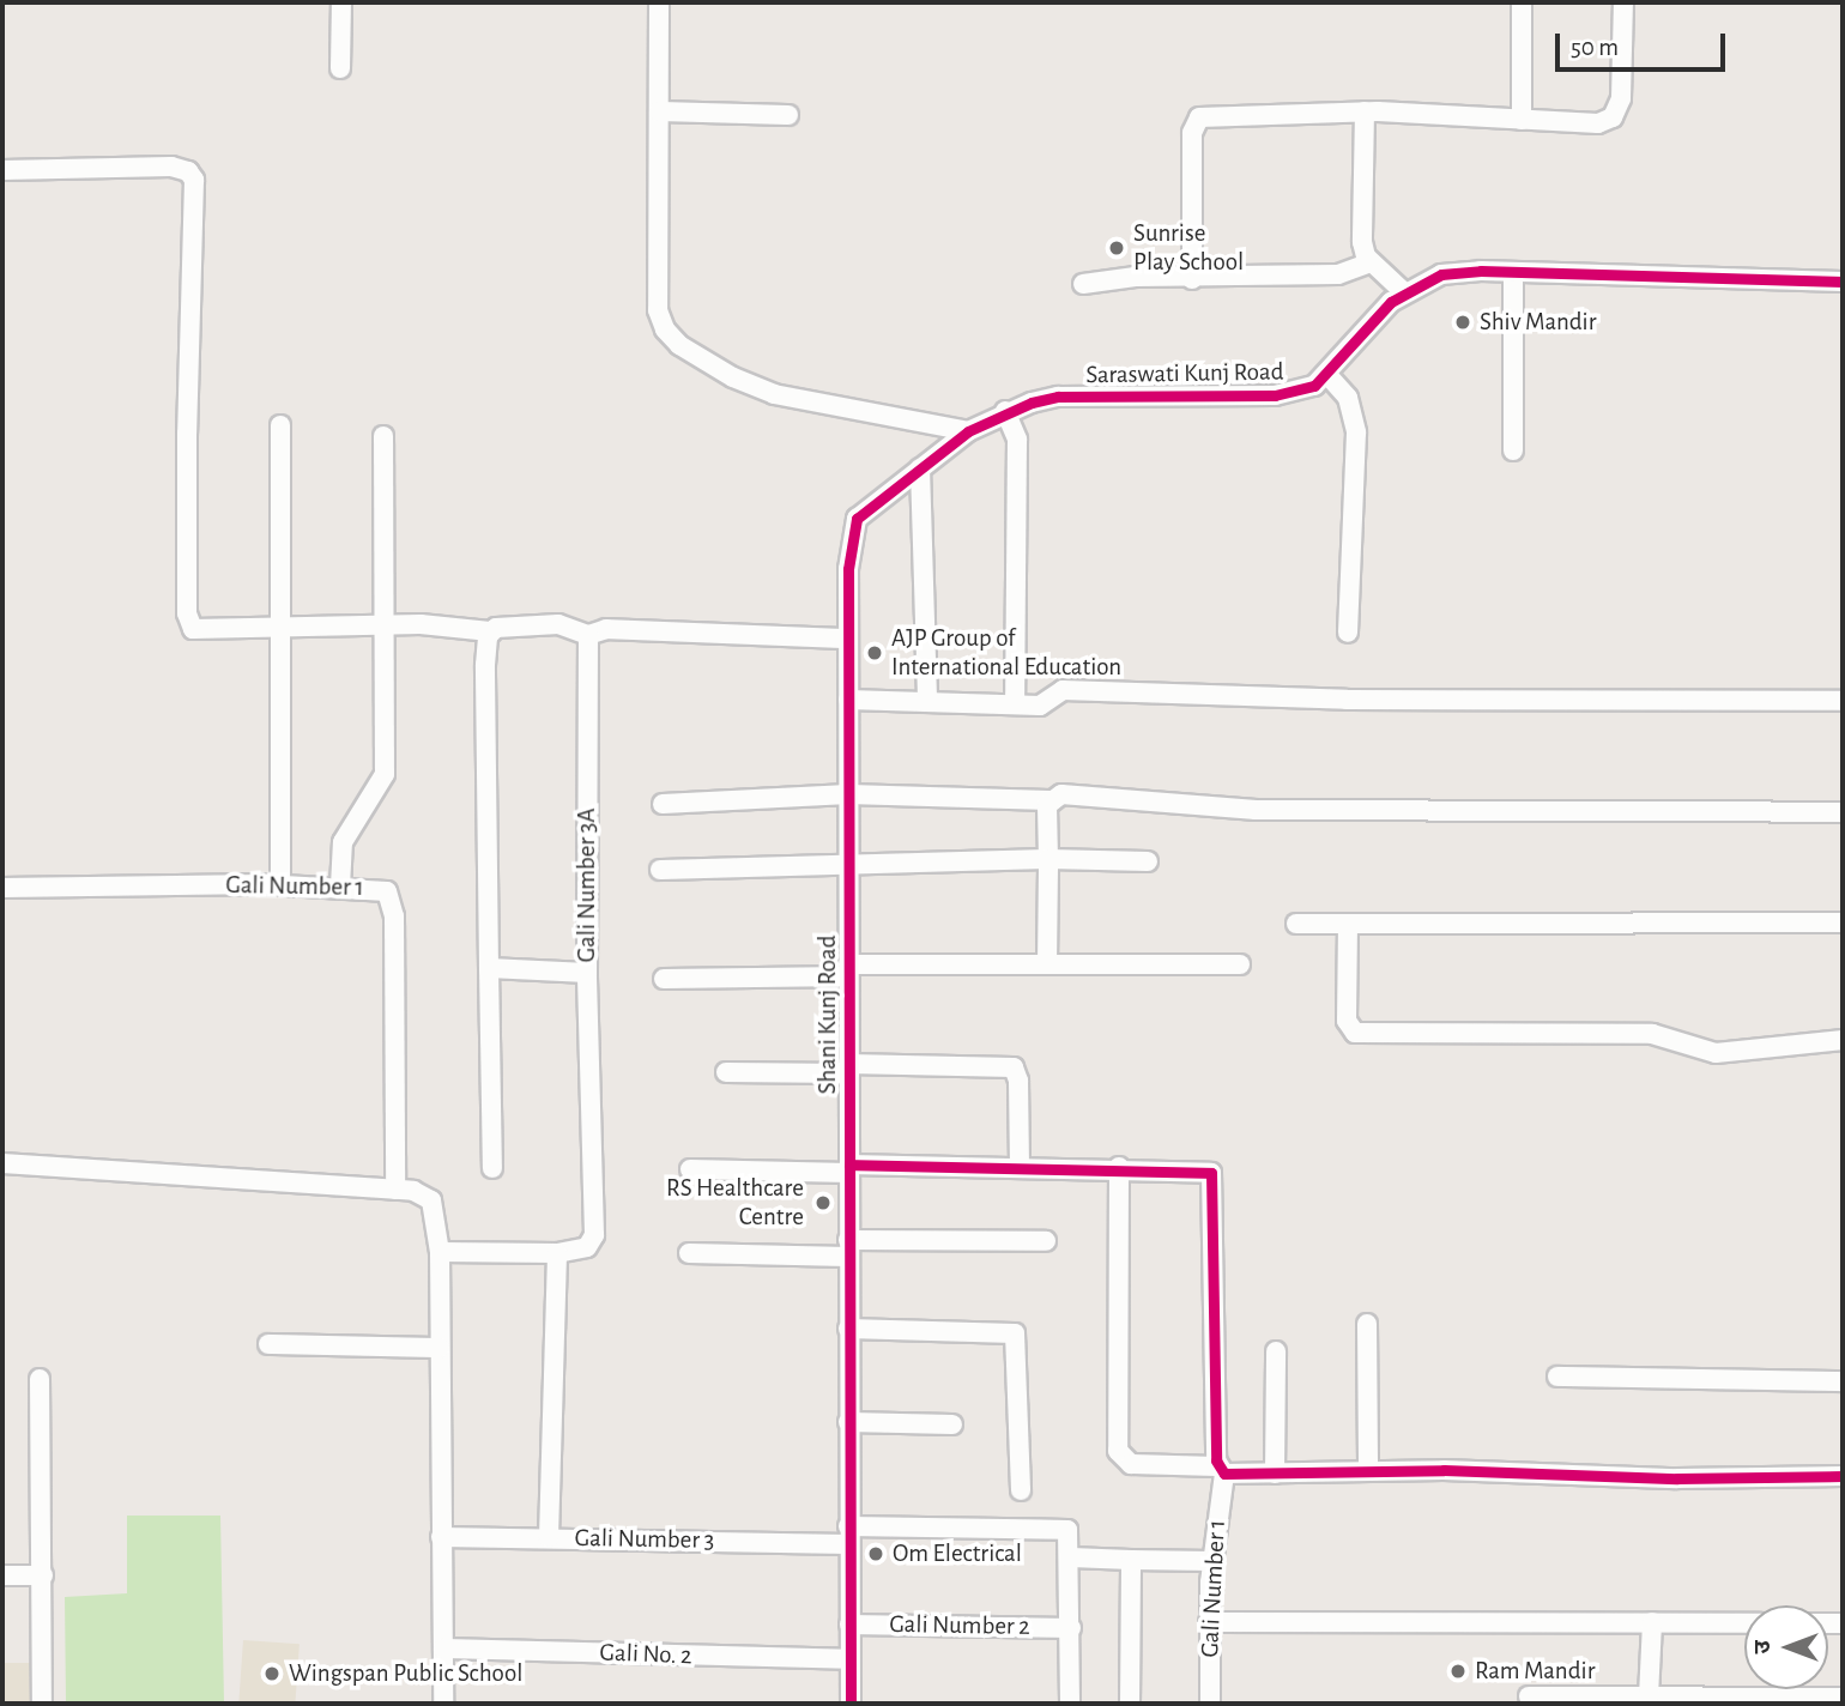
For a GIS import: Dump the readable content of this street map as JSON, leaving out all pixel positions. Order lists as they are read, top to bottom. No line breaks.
{"streets":{"street":["Saraswati Kunj Road","Gali Number 3A","Gali Number 1","Shani Kunj Road","Gali Number 3","Gali Number 2","Gali No. 2"]},"crossings":[["Saraswati Kunj Road","Shani Kunj Road"],["Shani Kunj Road","Gali Number 3"],["Shani Kunj Road","Gali Number 2"],["Shani Kunj Road","Gali No. 2"]],"places":["Sunrise Play School","Shiv Mandir","AJP Group of International Education","RS Healthcare Centre","Om Electrical","Ram Mandir","Wingspan Public School"],"scale_bar":"50 m","north":"left"}
